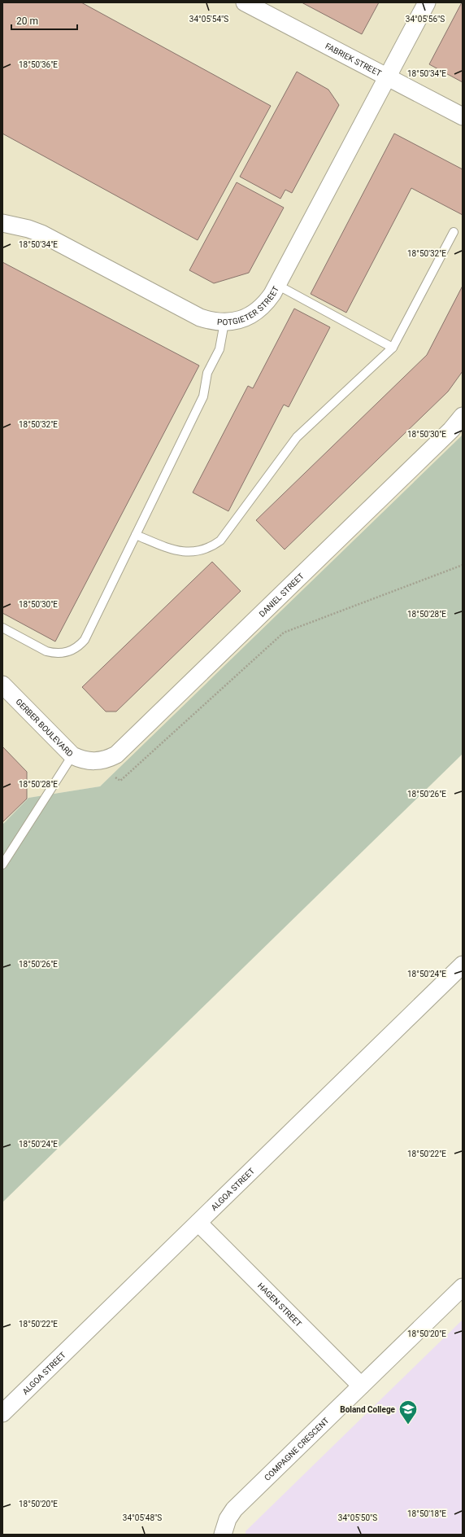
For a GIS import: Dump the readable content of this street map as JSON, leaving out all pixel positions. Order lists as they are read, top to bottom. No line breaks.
{"streets":{"street":["FABRIEK STREET","POTGIETER STREET","DANIEL STREET","GERBER BOULEVARD","ALGOA STREET","HAGEN STREET","COMPAGNE CRESCENT"]},"crossings":[["FABRIEK STREET","POTGIETER STREET"],["DANIEL STREET","GERBER BOULEVARD"],["ALGOA STREET","HAGEN STREET"],["HAGEN STREET","COMPAGNE CRESCENT"]],"places":{"school or university":["Boland College"]},"scale_bar":"20 m","coordinates":["34°05'56\"S","34°05'54\"S","18°50'36\"E","18°50'34\"E","18°50'32\"E","18°50'30\"E","18°50'28\"E","18°50'26\"E","18°50'24\"E","18°50'22\"E","18°50'20\"E","18°50'18\"E","34°05'48\"S","34°05'50\"S"]}
